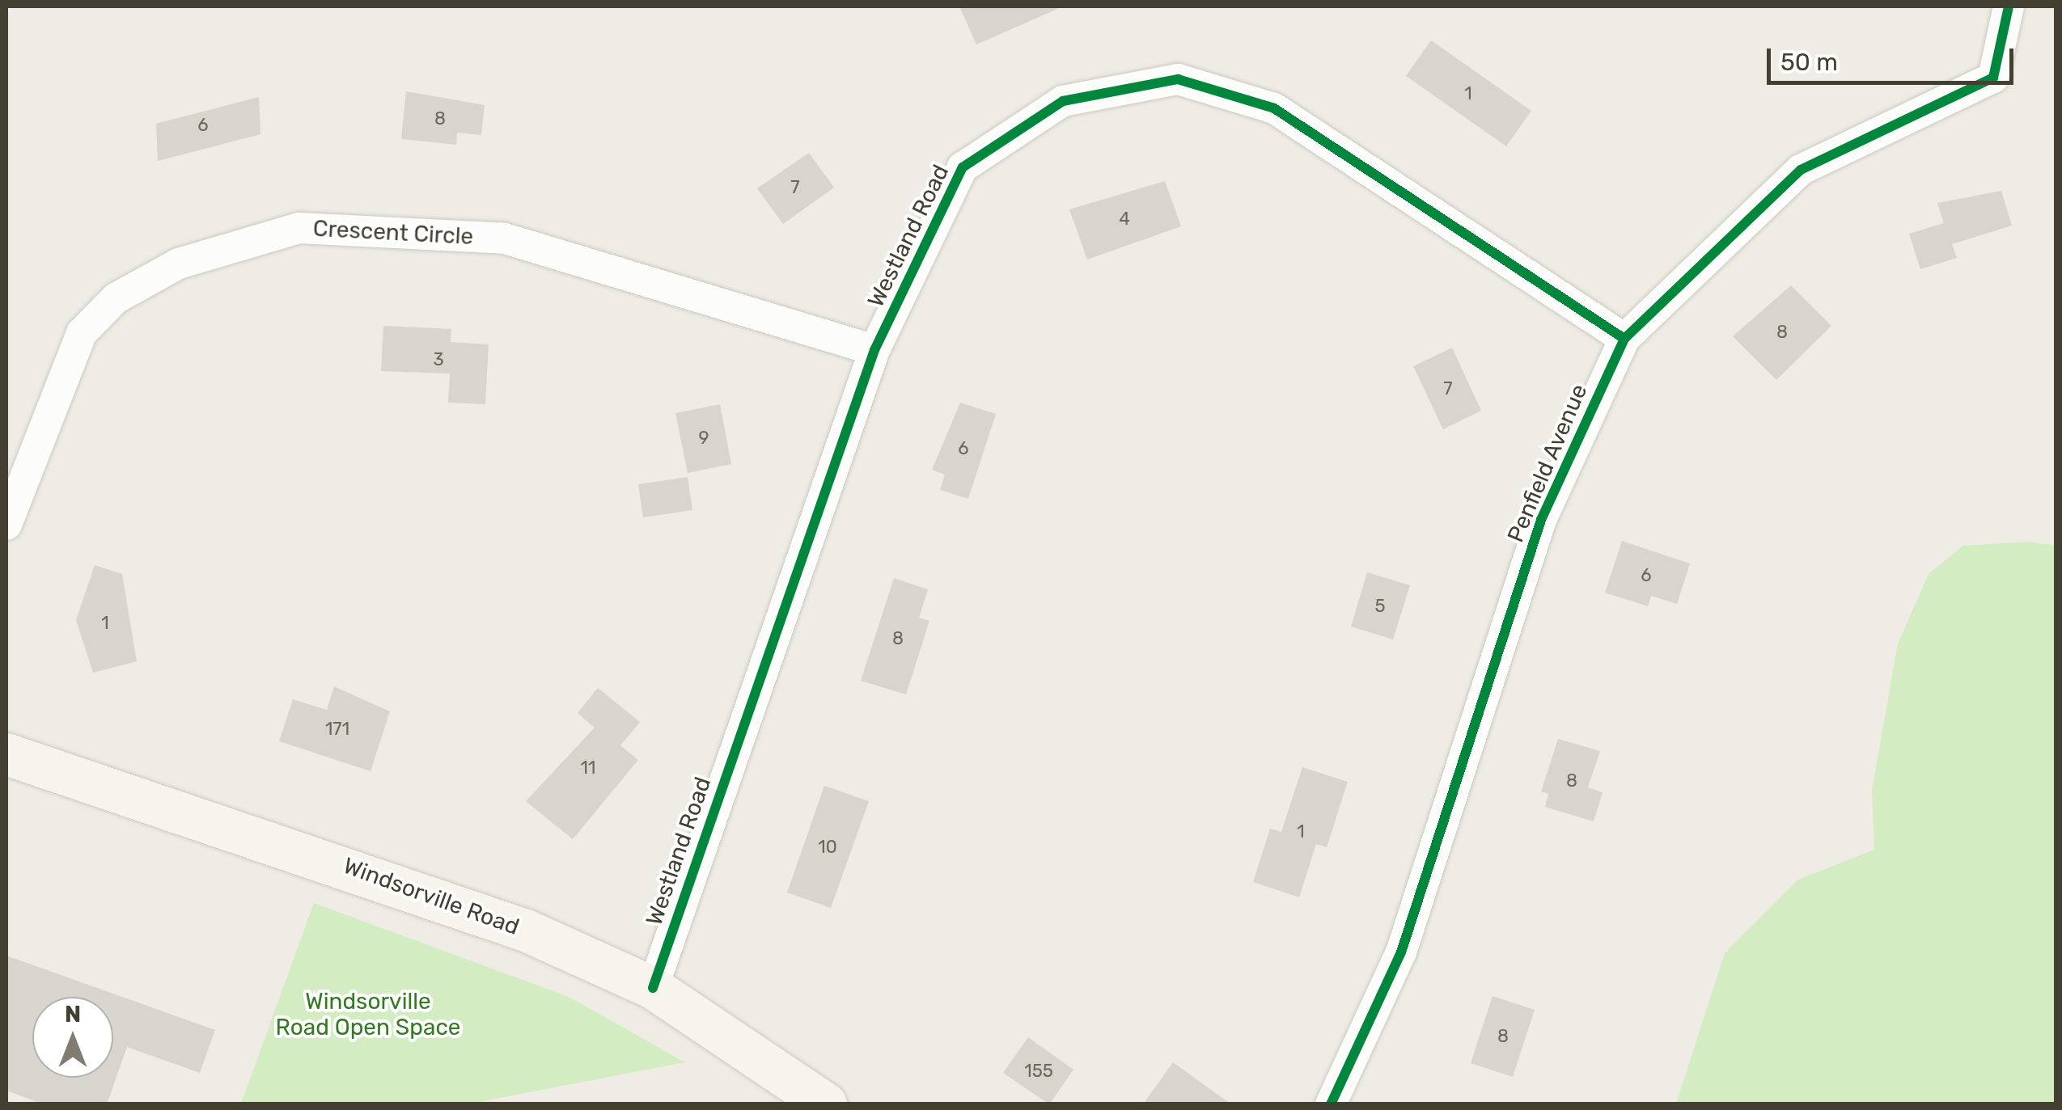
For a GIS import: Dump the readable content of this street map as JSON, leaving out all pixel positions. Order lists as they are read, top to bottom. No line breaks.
{"streets":{"main road":["Windsorville Road"],"street":["Crescent Circle","Westland Road","Penfield Avenue"]},"crossings":[["Crescent Circle","Westland Road"],["Westland Road","Penfield Avenue"],["Westland Road","Windsorville Road"]],"parks":["Windsorville Road Open Space"],"house_numbers":["1","8","6","7","4","8","3","7","9","6","6","5","1","8","171","11","8","1","10","8","155"],"scale_bar":"50 m","north":"top"}
